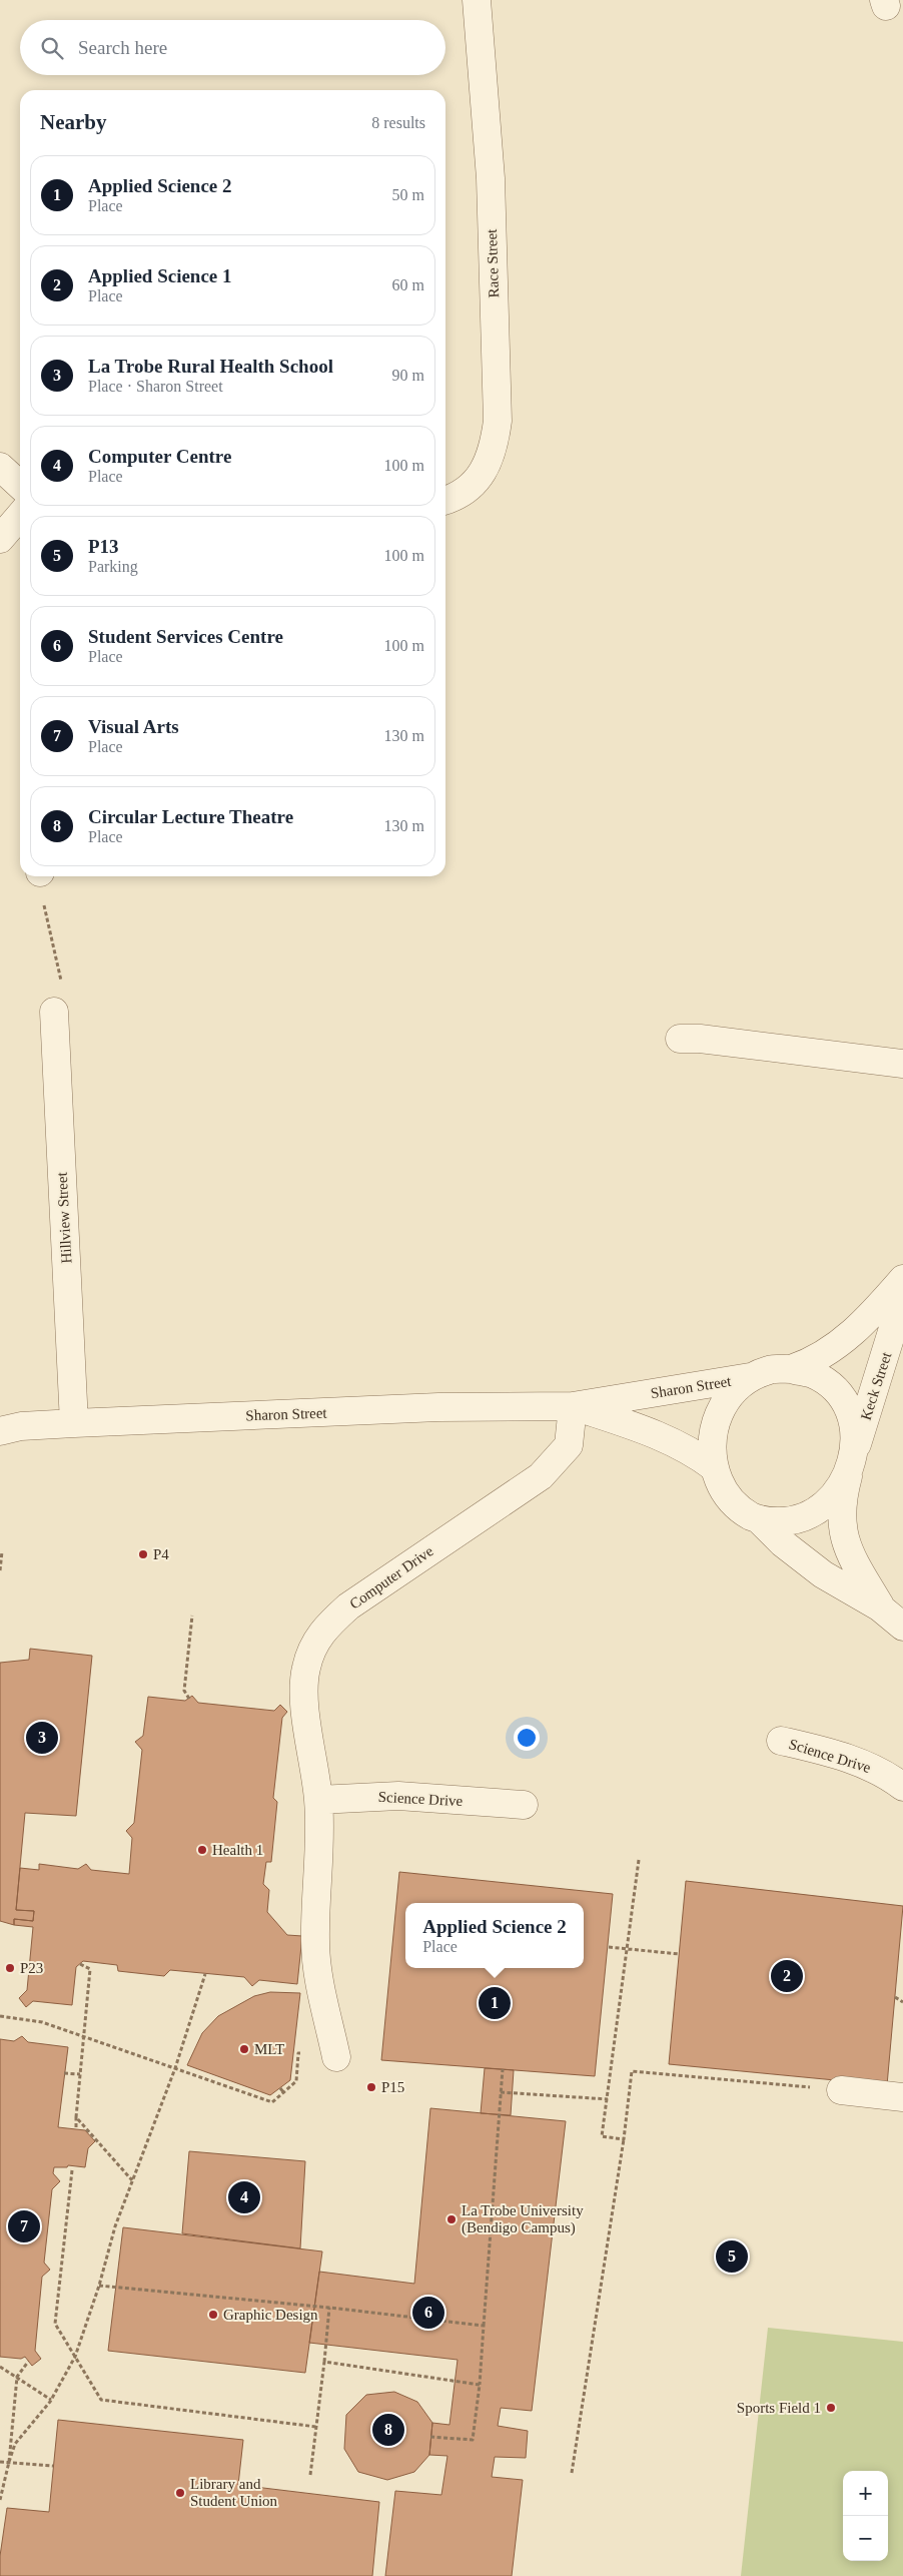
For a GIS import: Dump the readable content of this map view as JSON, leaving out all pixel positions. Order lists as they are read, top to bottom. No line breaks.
{"streets":{"street":["Race Street","Hillview Street","Keck Street","Sharon Street","Computer Drive","Science Drive"]},"crossings":[["Hillview Street","Sharon Street"],["Keck Street","Sharon Street"],["Sharon Street","Computer Drive"],["Computer Drive","Science Drive"]],"places":["P4","Health 1","P23","MLT","P15","La Trobe University (Bendigo Campus)","Graphic Design","Sports Field 1","Library and Student Union"],"page":{"search":"Search here","heading":["Nearby","8 results"],"list":[{"mark":"1","name":"Applied Science 2","note":"Place","value":"50 m"},{"mark":"2","name":"Applied Science 1","note":"Place","value":"60 m"},{"mark":"3","name":"La Trobe Rural Health School","note":"Place · Sharon Street","value":"90 m"},{"mark":"4","name":"Computer Centre","note":"Place","value":"100 m"},{"mark":"5","name":"P13","note":"Parking","value":"100 m"},{"mark":"6","name":"Student Services Centre","note":"Place","value":"100 m"},{"mark":"7","name":"Visual Arts","note":"Place","value":"130 m"},{"mark":"8","name":"Circular Lecture Theatre","note":"Place","value":"130 m"}],"pins":["3","2","1","4","7","5","6","8"],"popup":["Applied Science 2","Place"],"map_buttons":["+","−"]}}
